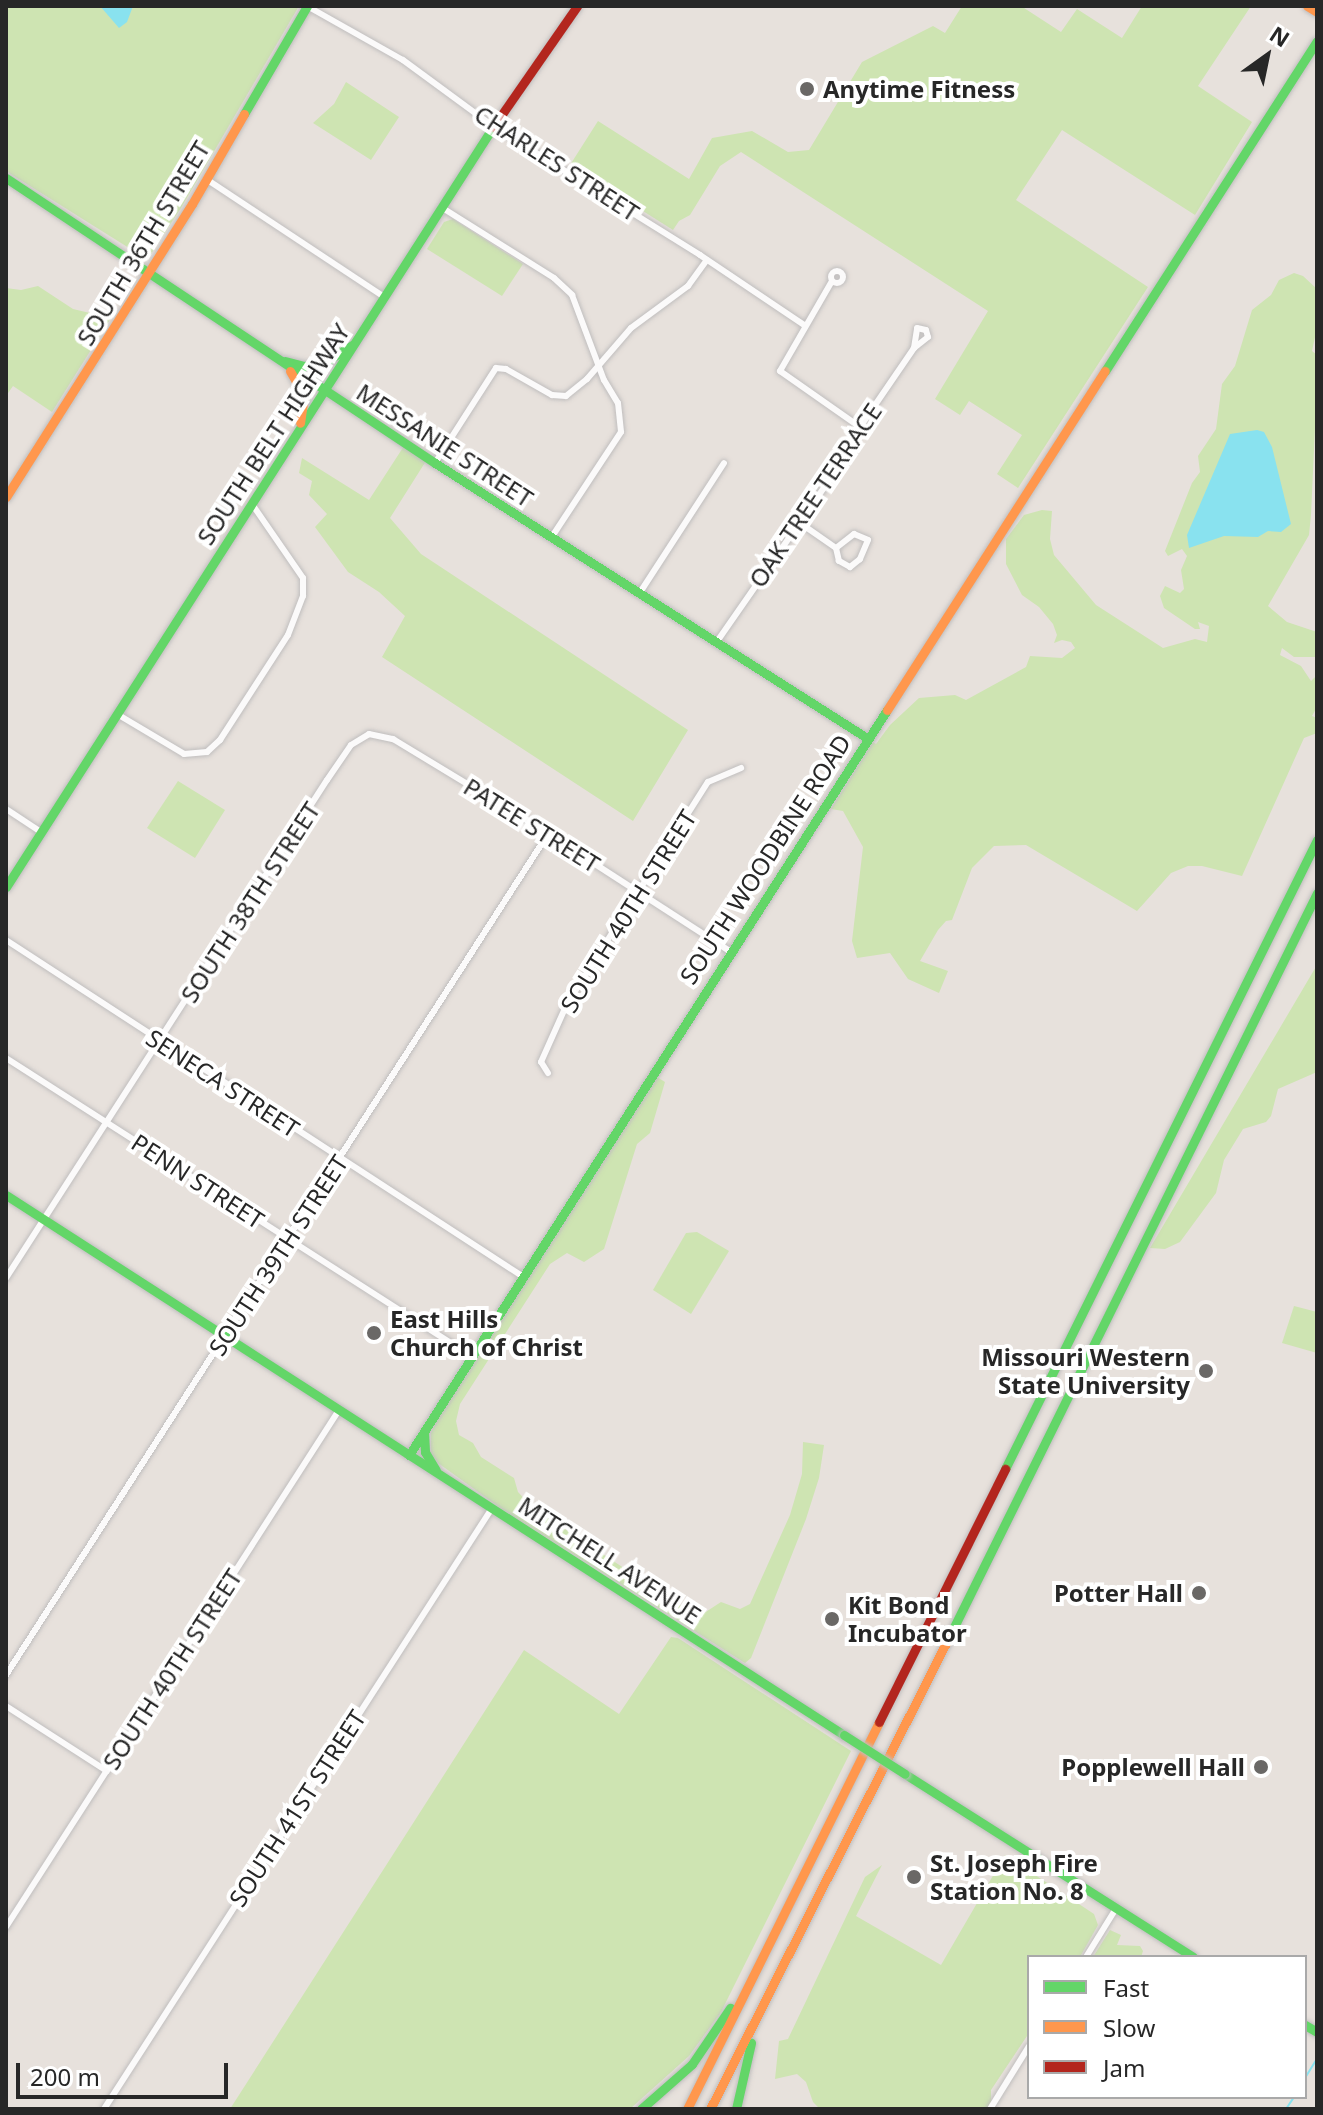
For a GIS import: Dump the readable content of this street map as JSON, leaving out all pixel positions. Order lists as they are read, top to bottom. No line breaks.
{"streets":{"main road":["SOUTH 36TH STREET","SOUTH BELT HIGHWAY","MESSANIE STREET","SOUTH WOODBINE ROAD","MITCHELL AVENUE"],"street":["CHARLES STREET","OAK TREE TERRACE","PATEE STREET","SOUTH 38TH STREET","SOUTH 40TH STREET","SENECA STREET","PENN STREET","SOUTH 39TH STREET","SOUTH 41ST STREET"]},"crossings":[["CHARLES STREET","SOUTH 36TH STREET"],["CHARLES STREET","SOUTH BELT HIGHWAY"],["SOUTH 36TH STREET","MESSANIE STREET"],["SOUTH BELT HIGHWAY","MESSANIE STREET"],["MESSANIE STREET","OAK TREE TERRACE"],["MESSANIE STREET","SOUTH WOODBINE ROAD"],["PATEE STREET","SOUTH WOODBINE ROAD"],["PATEE STREET","SOUTH 38TH STREET"],["PATEE STREET","SOUTH 40TH STREET"],["PATEE STREET","SOUTH 39TH STREET"],["SOUTH WOODBINE ROAD","SENECA STREET"],["SOUTH WOODBINE ROAD","PENN STREET"],["SOUTH WOODBINE ROAD","MITCHELL AVENUE"],["SOUTH 38TH STREET","SENECA STREET"],["SOUTH 38TH STREET","PENN STREET"],["SOUTH 38TH STREET","MITCHELL AVENUE"],["SOUTH 40TH STREET","MITCHELL AVENUE"],["SENECA STREET","SOUTH 39TH STREET"],["PENN STREET","SOUTH 39TH STREET"],["SOUTH 39TH STREET","MITCHELL AVENUE"],["MITCHELL AVENUE","SOUTH 41ST STREET"]],"places":["Anytime Fitness","East Hills Church of Christ","Missouri Western State University","Potter Hall","Kit Bond Incubator","Popplewell Hall","St. Joseph Fire Station No. 8"],"legend":["Fast","Slow","Jam"],"scale_bar":"200 m","north":"top right"}
